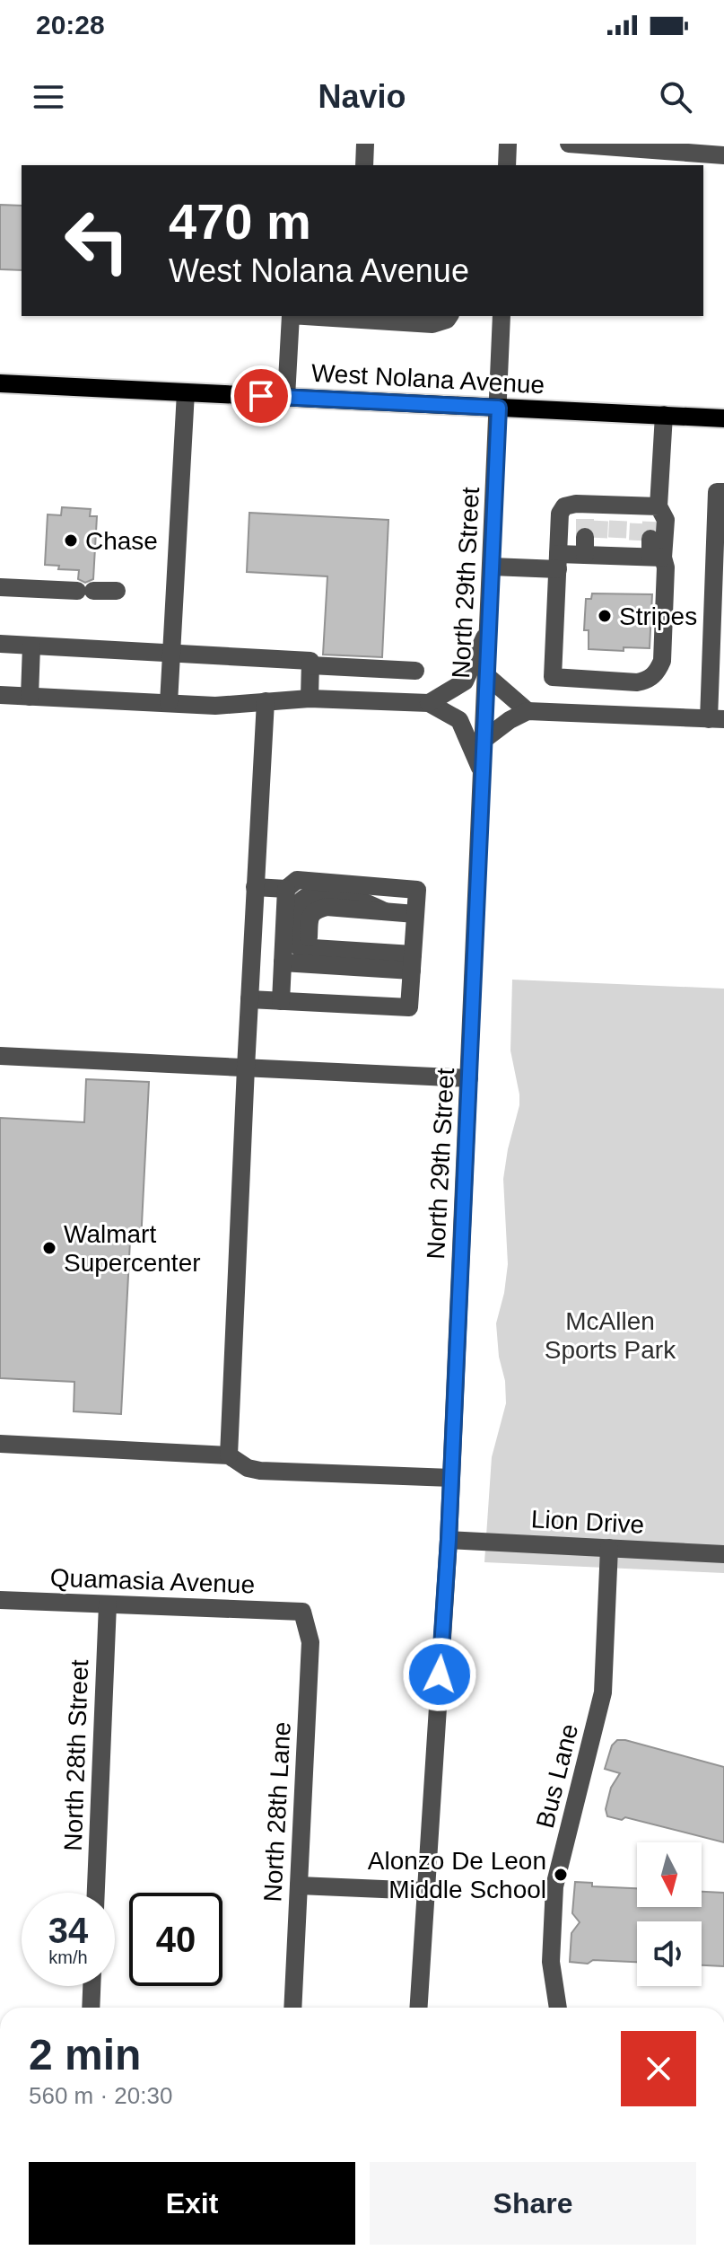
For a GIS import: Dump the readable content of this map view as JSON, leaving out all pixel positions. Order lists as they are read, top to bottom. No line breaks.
{"streets":{"main road":["West Nolana Avenue"],"street":["North 29th Street","Lion Drive","Quamasia Avenue","North 28th Street","Bus Lane","North 28th Lane"]},"crossings":[["West Nolana Avenue","North 29th Street"],["North 29th Street","Lion Drive"],["Lion Drive","Bus Lane"],["Quamasia Avenue","North 28th Street"],["Quamasia Avenue","North 28th Lane"]],"parks":["McAllen Sports Park"],"places":["Chase","Stripes","Walmart Supercenter","Alonzo De Leon Middle School"],"north":"bottom","page":{"status":"20:28","header":"Navio","turn":["470 m","West Nolana Avenue"],"speed":"34 km/h","limit":"40","heading":["2 min","560 m · 20:30"],"buttons":["Exit","Share"]}}
